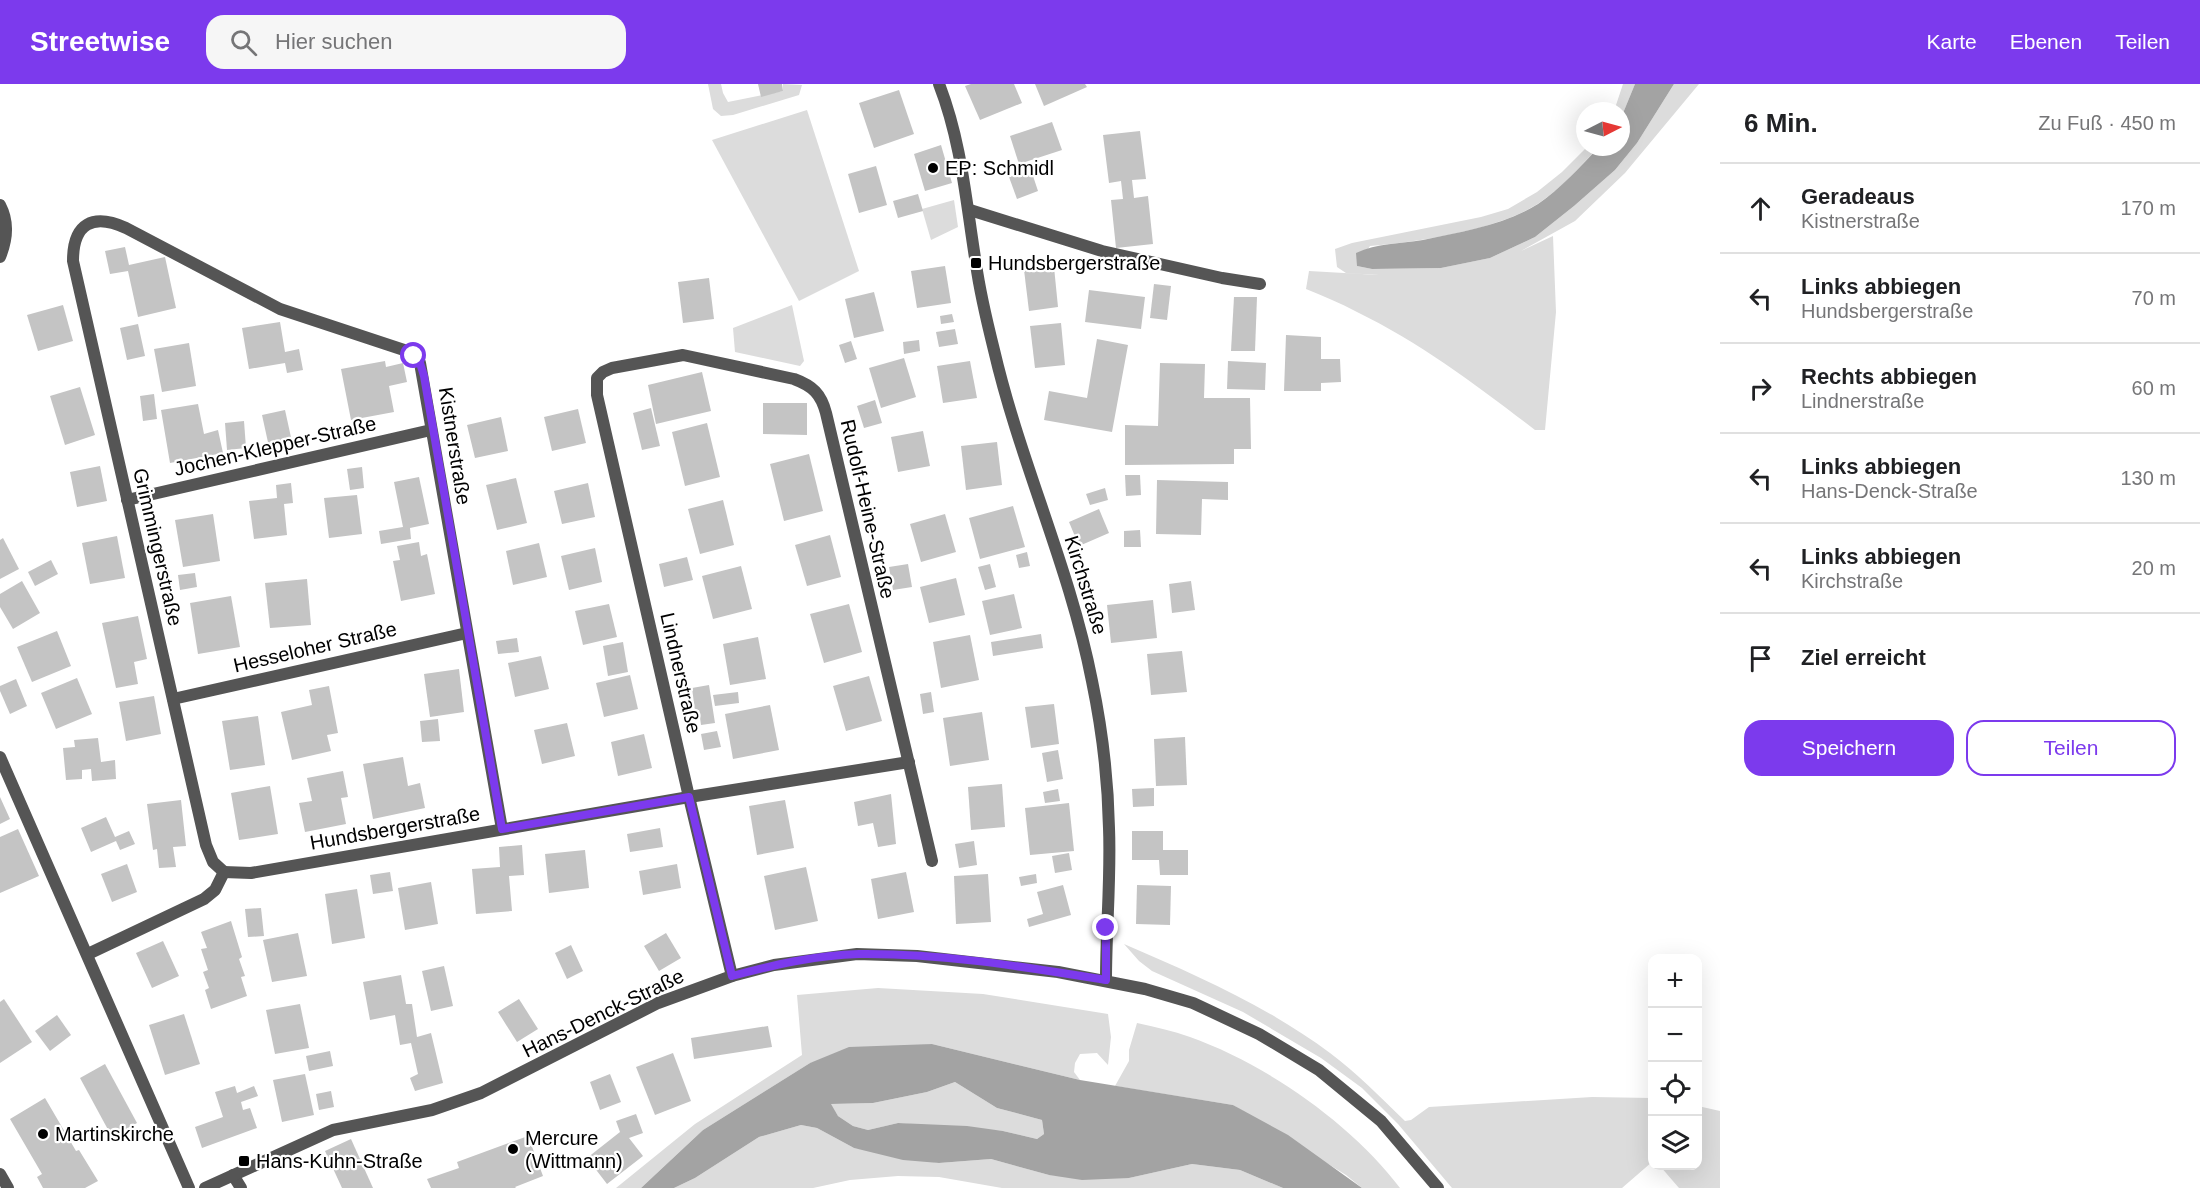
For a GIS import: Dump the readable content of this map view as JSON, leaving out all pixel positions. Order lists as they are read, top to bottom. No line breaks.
{"streets":{"street":["Jochen-Klepper-Straße","Kistnerstraße","Rudolf-Heine-Straße","Grimmingerstraße","Kirchstraße","Hesseloher Straße","Lindnerstraße","Hundsbergerstraße","Hans-Denck-Straße"]},"crossings":[["Jochen-Klepper-Straße","Kistnerstraße"],["Jochen-Klepper-Straße","Grimmingerstraße"],["Kistnerstraße","Grimmingerstraße"],["Kistnerstraße","Hesseloher Straße"],["Kistnerstraße","Hundsbergerstraße"],["Rudolf-Heine-Straße","Lindnerstraße"],["Rudolf-Heine-Straße","Hundsbergerstraße"],["Grimmingerstraße","Hesseloher Straße"],["Grimmingerstraße","Hundsbergerstraße"],["Kirchstraße","Hans-Denck-Straße"],["Lindnerstraße","Hundsbergerstraße"],["Lindnerstraße","Hans-Denck-Straße"]],"places":{"other":["EP: Schmidl","Martinskirche","Mercure (Wittmann)"],"transit":["Hundsbergerstraße","Hans-Kuhn-Straße"]},"north":"right","page":{"header":"Streetwise","search":"Hier suchen","nav":["Karte","Ebenen","Teilen"],"heading":["6 Min.","Zu Fuß · 450 m"],"list":[["Geradeaus","Kistnerstraße","170 m"],["Links abbiegen","Hundsbergerstraße","70 m"],["Rechts abbiegen","Lindnerstraße","60 m"],["Links abbiegen","Hans-Denck-Straße","130 m"],["Links abbiegen","Kirchstraße","20 m"],"Ziel erreicht"],"buttons":["Speichern","Teilen"],"map_buttons":["+","−"]}}
